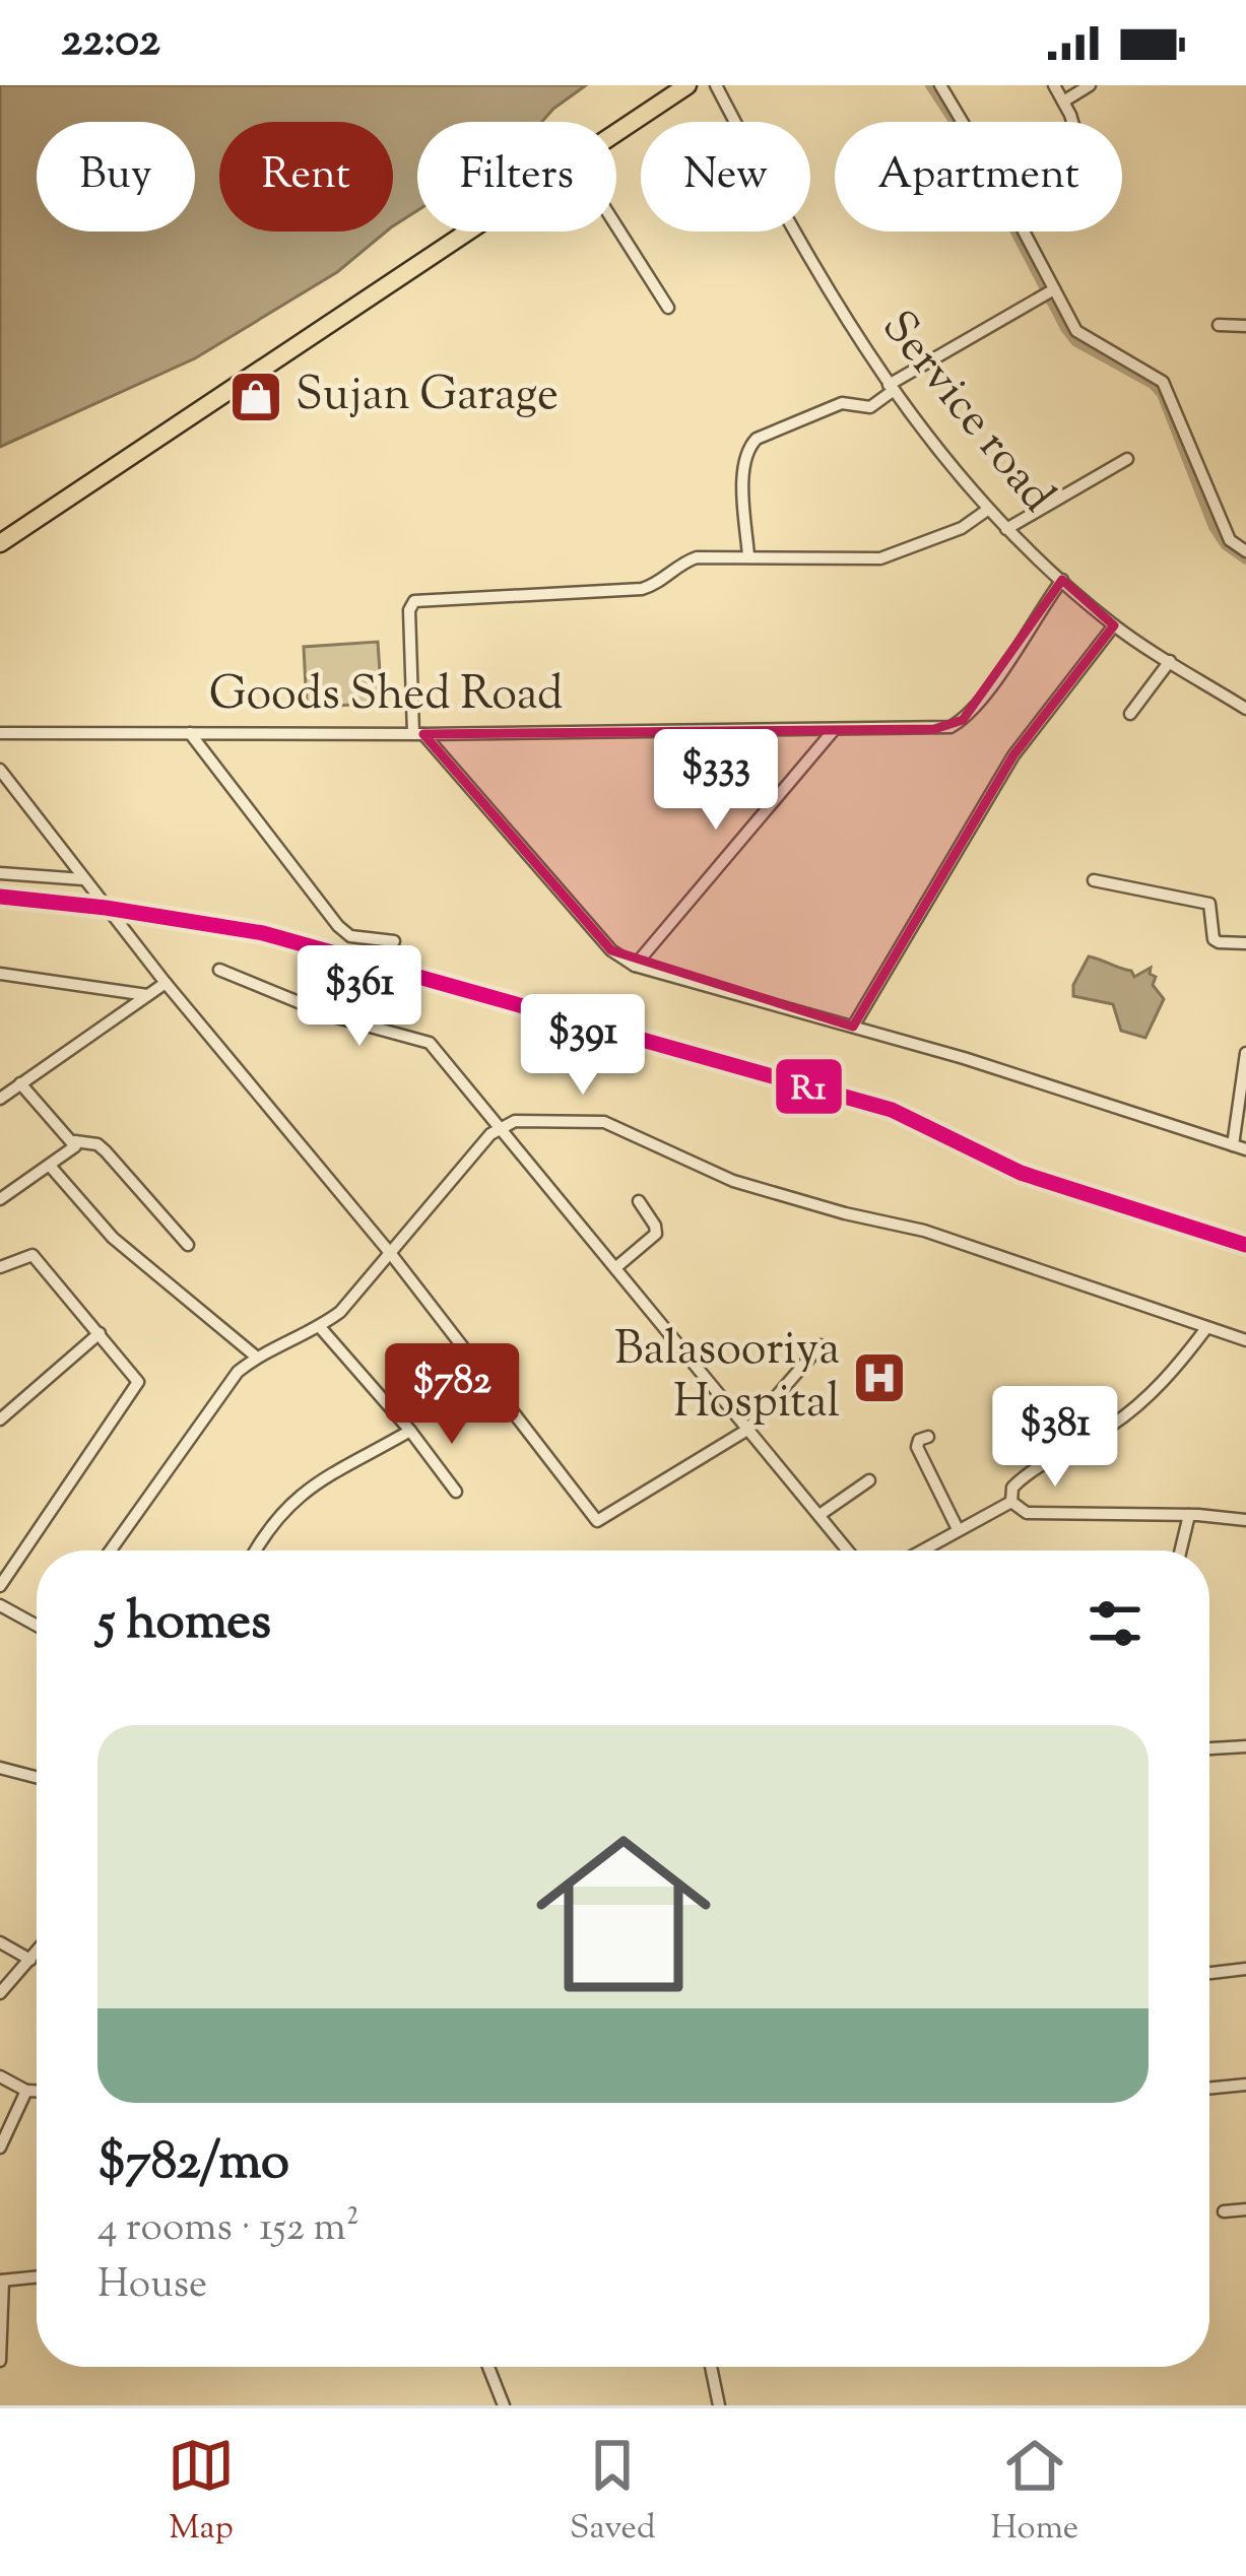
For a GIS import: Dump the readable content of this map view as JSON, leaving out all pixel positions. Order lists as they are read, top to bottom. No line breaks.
{"streets":{"street":["Service road","Goods Shed Road"]},"crossings":[["Service road","Goods Shed Road"]],"places":{"shop":["Sujan Garage"],"hospital":["Balasooriya Hospital"]},"lines":["transit line R1"],"page":{"status":"22:02","chip":["Buy","Rent","Filters","New","Apartment"],"price":["$333","$361","$391","$782","$381"],"heading":"5 homes","list":[{"name":"$782/mo","note":"4 rooms · 152 m² · House"}],"tabs":["Map","Saved","Home"]}}
